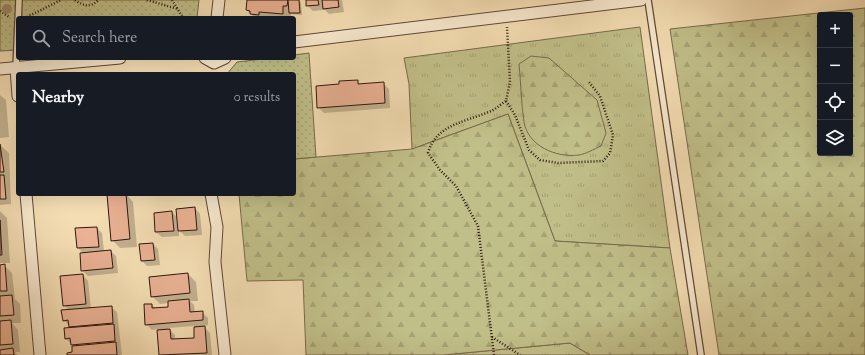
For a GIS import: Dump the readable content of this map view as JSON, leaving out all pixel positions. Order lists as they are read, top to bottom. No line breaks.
{"page":{"map_buttons":["+","−"],"search":"Search here","heading":["Nearby","0 results"]}}
